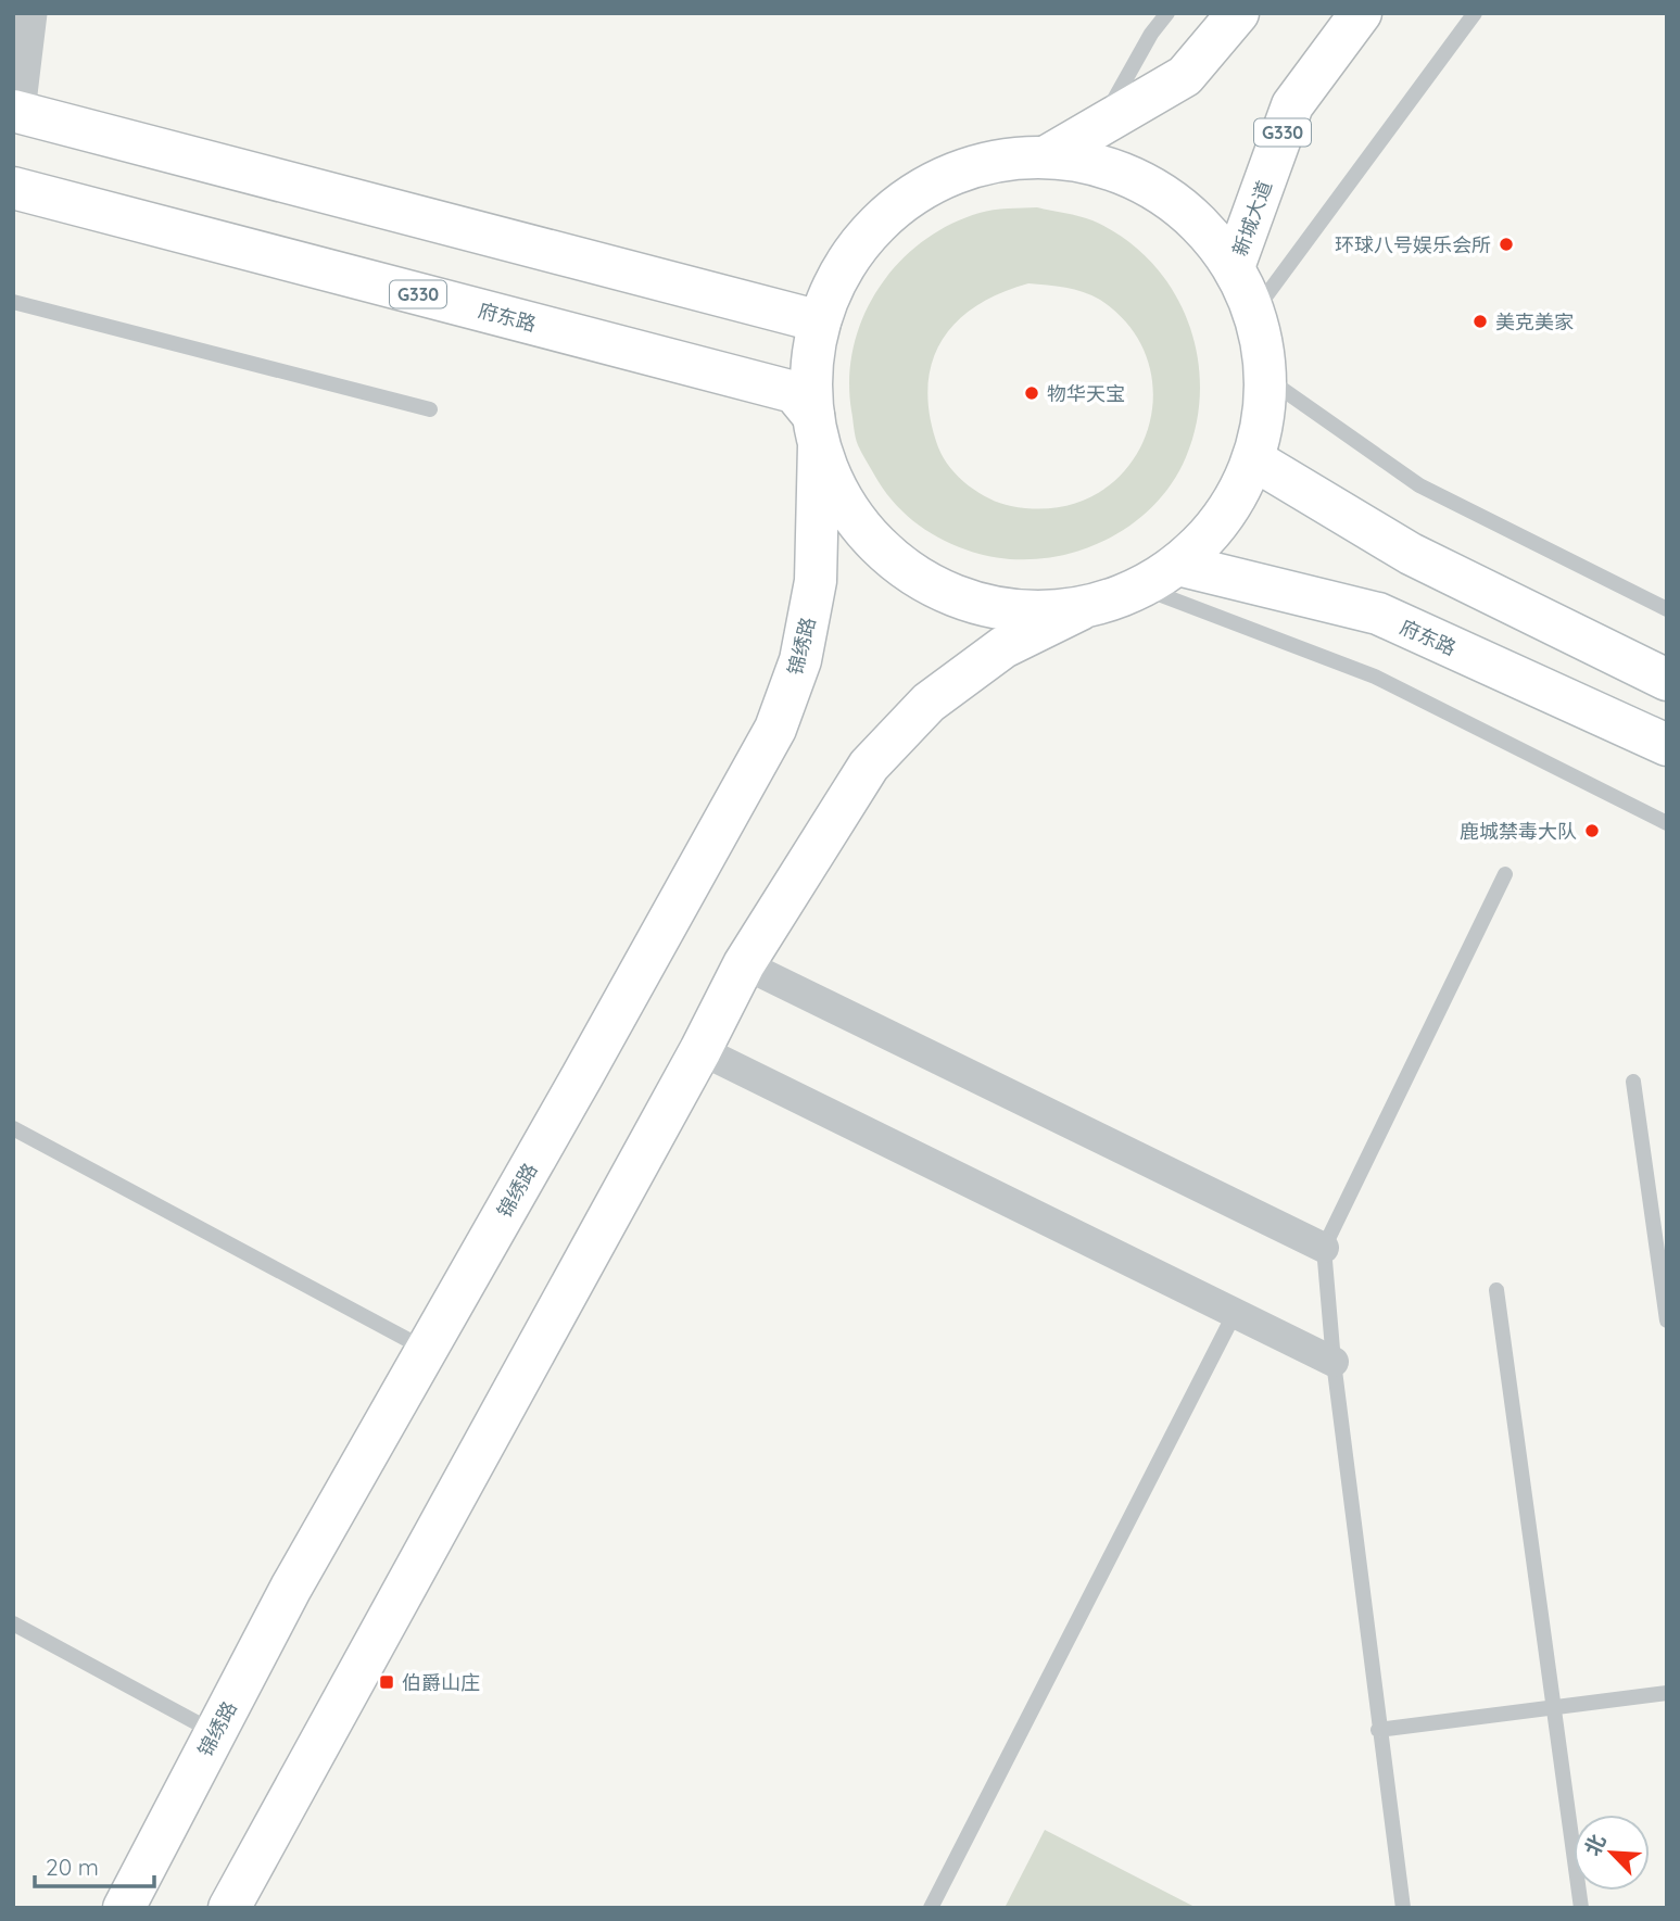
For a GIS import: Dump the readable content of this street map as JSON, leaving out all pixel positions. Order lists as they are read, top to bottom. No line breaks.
{"streets":{"main road":["G330","新城大道","府东路","锦绣路"]},"crossings":[["府东路","锦绣路"]],"places":{"other":["环球八号娱乐会所","美克美家","物华天宝","鹿城禁毒大队"],"transit":["伯爵山庄"]},"scale_bar":"20 m","north":"top left"}
